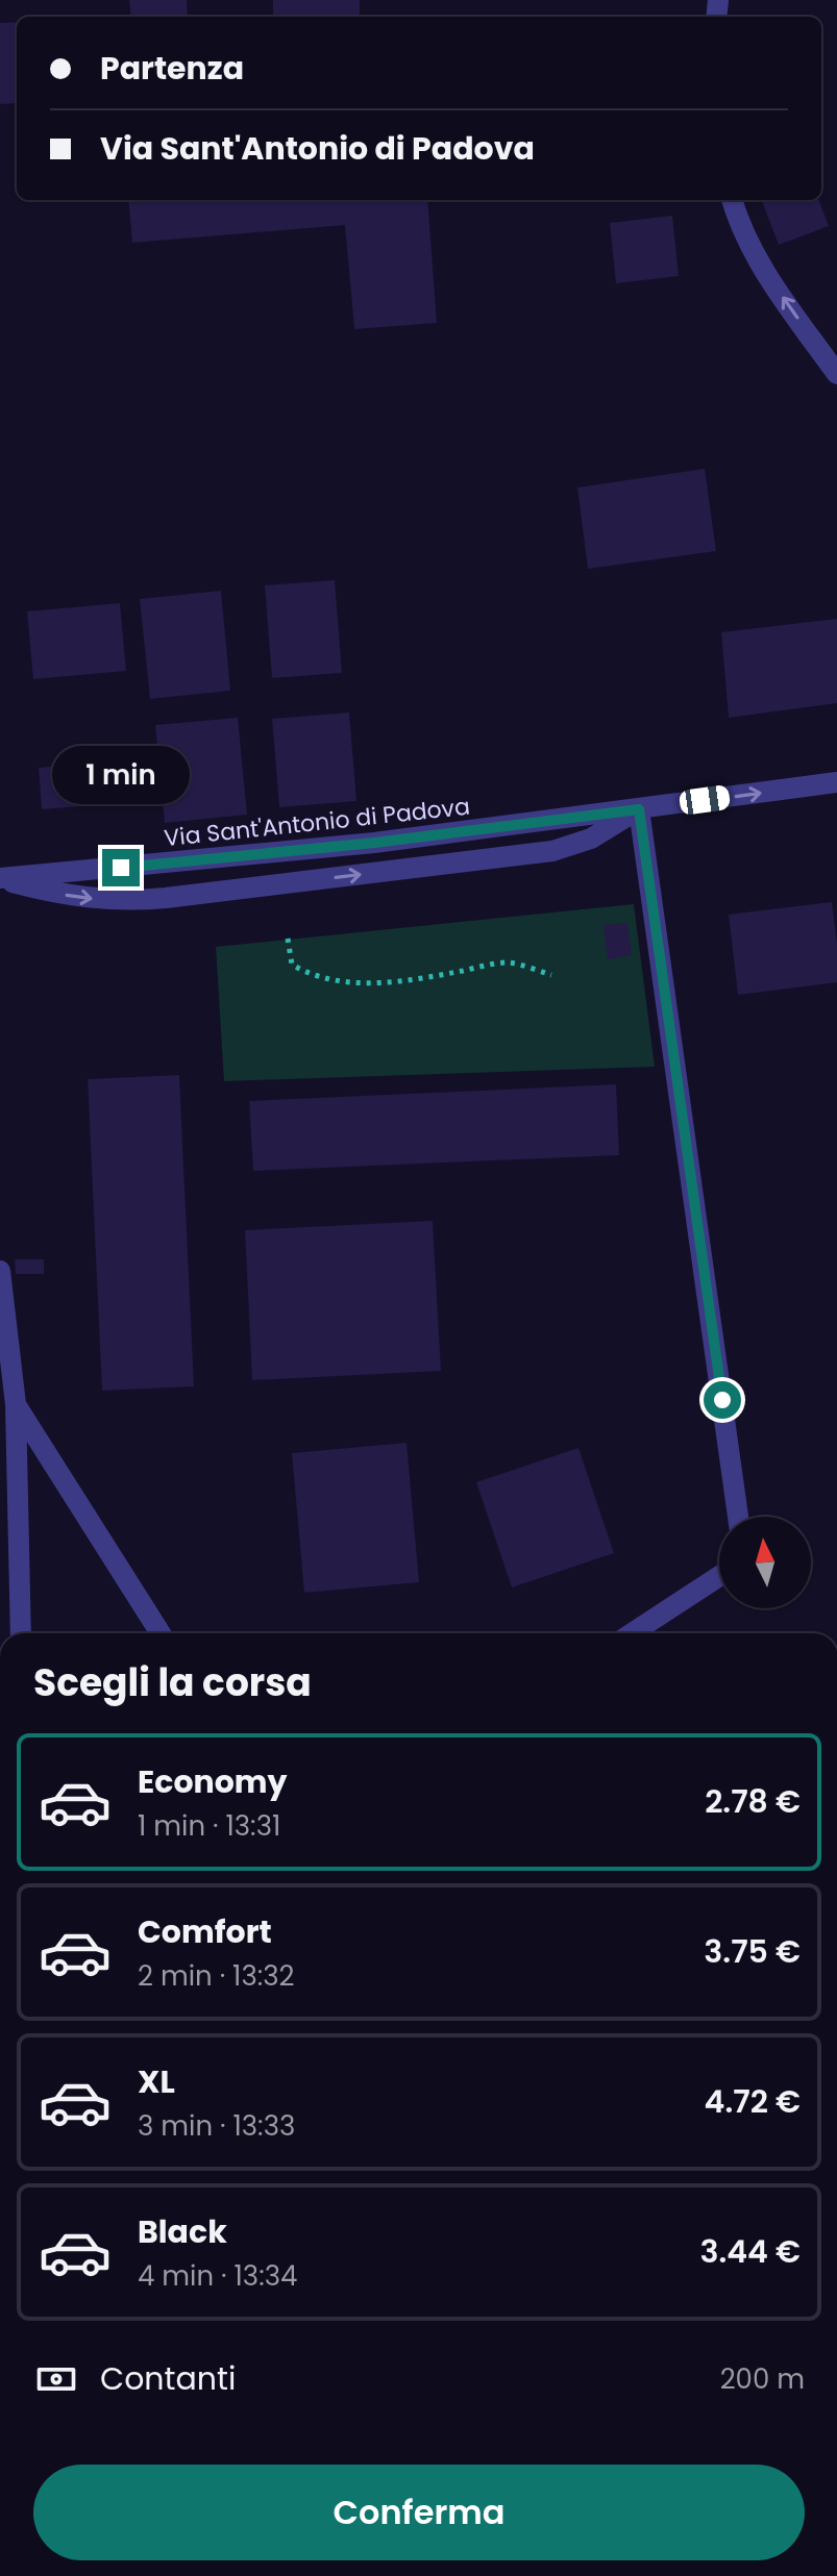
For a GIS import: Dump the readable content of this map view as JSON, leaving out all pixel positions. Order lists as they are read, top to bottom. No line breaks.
{"streets":{"street":["Via Sant'Antonio di Padova"]},"north":"top","page":{"banner":["Partenza","Via Sant'Antonio di Padova"],"bubble":"1 min","heading":"Scegli la corsa","list":[{"name":"Economy","note":"1 min · 13:31","value":"2.78 €"},{"name":"Comfort","note":"2 min · 13:32","value":"3.75 €"},{"name":"XL","note":"3 min · 13:33","value":"4.72 €"},{"name":"Black","note":"4 min · 13:34","value":"3.44 €"}],"pay":["Contanti","200 m"],"buttons":"Conferma"}}
